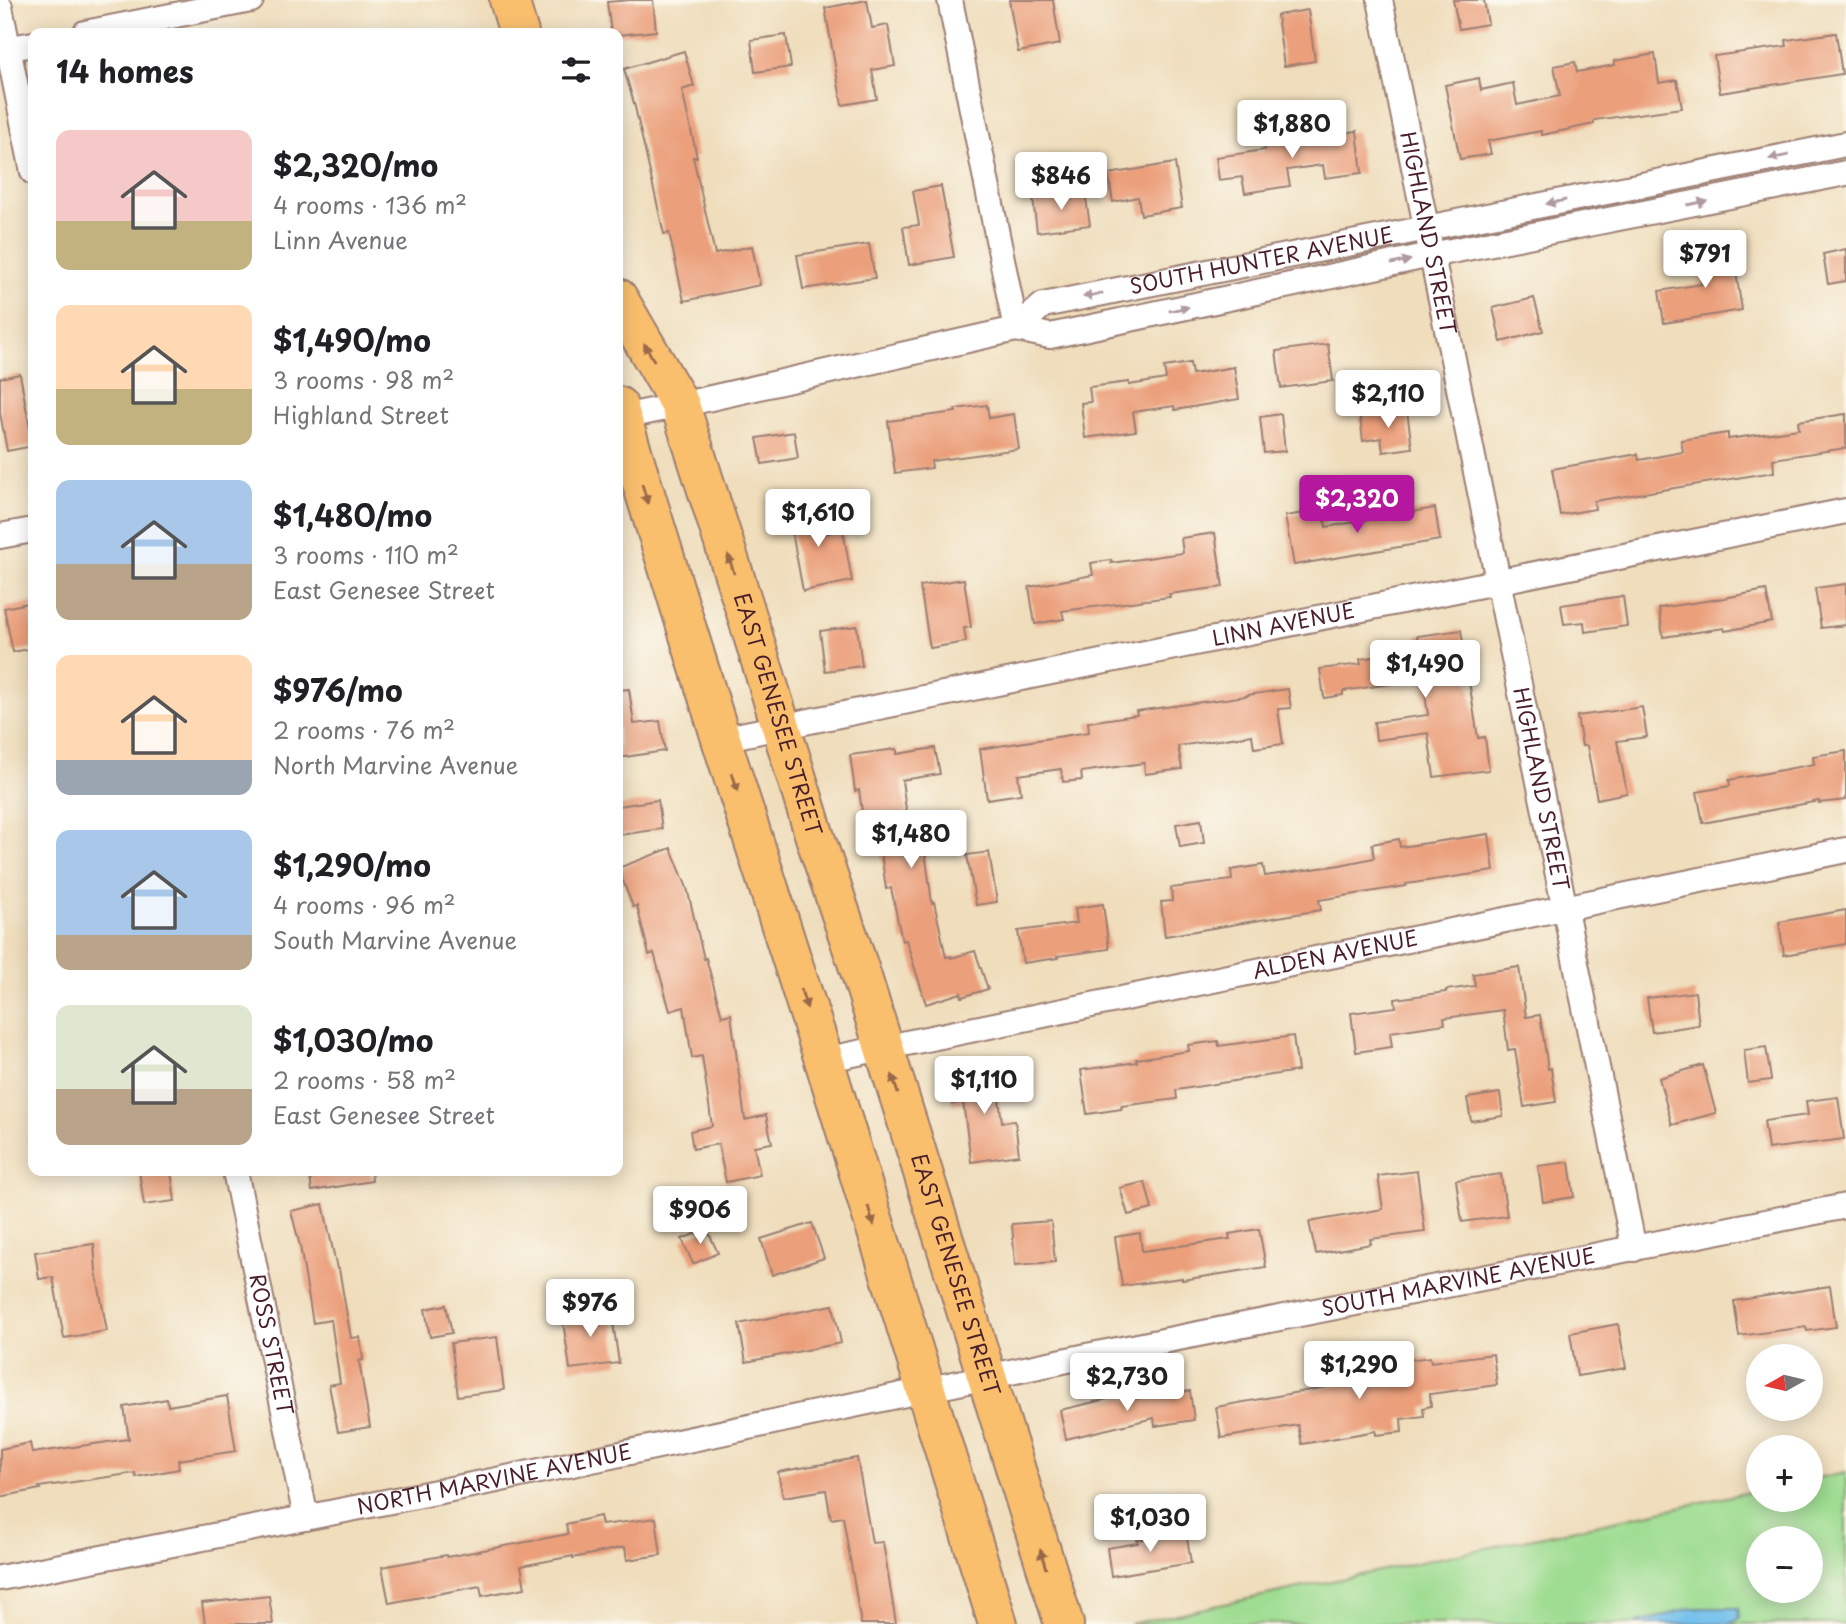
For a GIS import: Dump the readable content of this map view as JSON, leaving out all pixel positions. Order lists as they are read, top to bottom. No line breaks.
{"streets":{"highway":["EAST GENESEE STREET"],"street":["HIGHLAND STREET","SOUTH HUNTER AVENUE","LINN AVENUE","ALDEN AVENUE","SOUTH MARVINE AVENUE","ROSS STREET","NORTH MARVINE AVENUE"]},"crossings":[["HIGHLAND STREET","SOUTH HUNTER AVENUE"],["HIGHLAND STREET","LINN AVENUE"],["HIGHLAND STREET","ALDEN AVENUE"],["HIGHLAND STREET","SOUTH MARVINE AVENUE"],["SOUTH HUNTER AVENUE","EAST GENESEE STREET"],["LINN AVENUE","EAST GENESEE STREET"],["EAST GENESEE STREET","ALDEN AVENUE"],["EAST GENESEE STREET","SOUTH MARVINE AVENUE"],["EAST GENESEE STREET","NORTH MARVINE AVENUE"],["SOUTH MARVINE AVENUE","NORTH MARVINE AVENUE"],["ROSS STREET","NORTH MARVINE AVENUE"]],"north":"left","page":{"heading":"14 homes","price":["$1,880","$846","$791","$2,110","$2,320","$1,610","$1,490","$1,480","$1,110","$906","$976","$1,290","$2,730","$1,030"],"list":[{"name":"$2,320/mo","note":"4 rooms · 136 m² · Linn Avenue"},{"name":"$1,490/mo","note":"3 rooms · 98 m² · Highland Street"},{"name":"$1,480/mo","note":"3 rooms · 110 m² · East Genesee Street"},{"name":"$976/mo","note":"2 rooms · 76 m² · North Marvine Avenue"},{"name":"$1,290/mo","note":"4 rooms · 96 m² · South Marvine Avenue"},{"name":"$1,030/mo","note":"2 rooms · 58 m² · East Genesee Street"}],"map_buttons":["+","−"]}}
